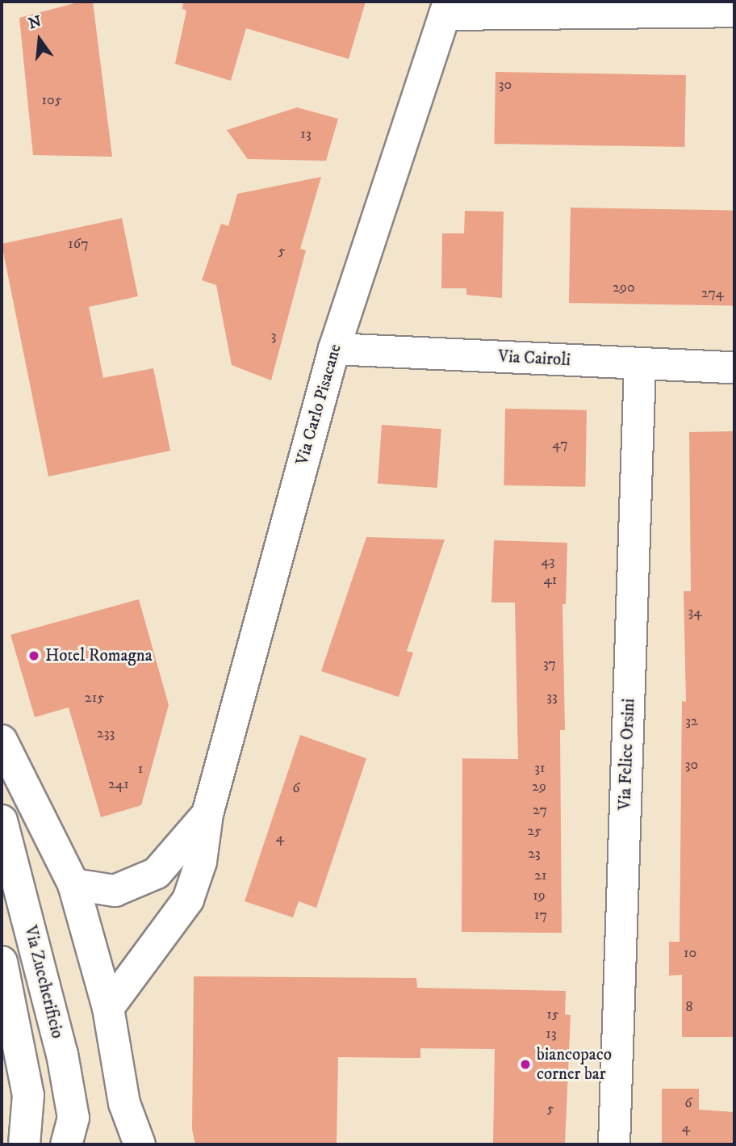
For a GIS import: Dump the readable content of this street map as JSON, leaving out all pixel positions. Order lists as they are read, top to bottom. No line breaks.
{"streets":{"street":["Via Cairoli","Via Carlo Pisacane","Via Felice Orsini","Via Zuccherificio"]},"crossings":[["Via Cairoli","Via Carlo Pisacane"],["Via Cairoli","Via Felice Orsini"]],"places":["Hotel Romagna","biancopaco corner bar"],"house_numbers":["30","105","13","167","5","290","274","3","47","43","41","34","37","33","215","32","233","30","31","1","241","29","6","27","25","4","23","21","19","17","10","8","15","13","6","5","4"],"north":"top"}
